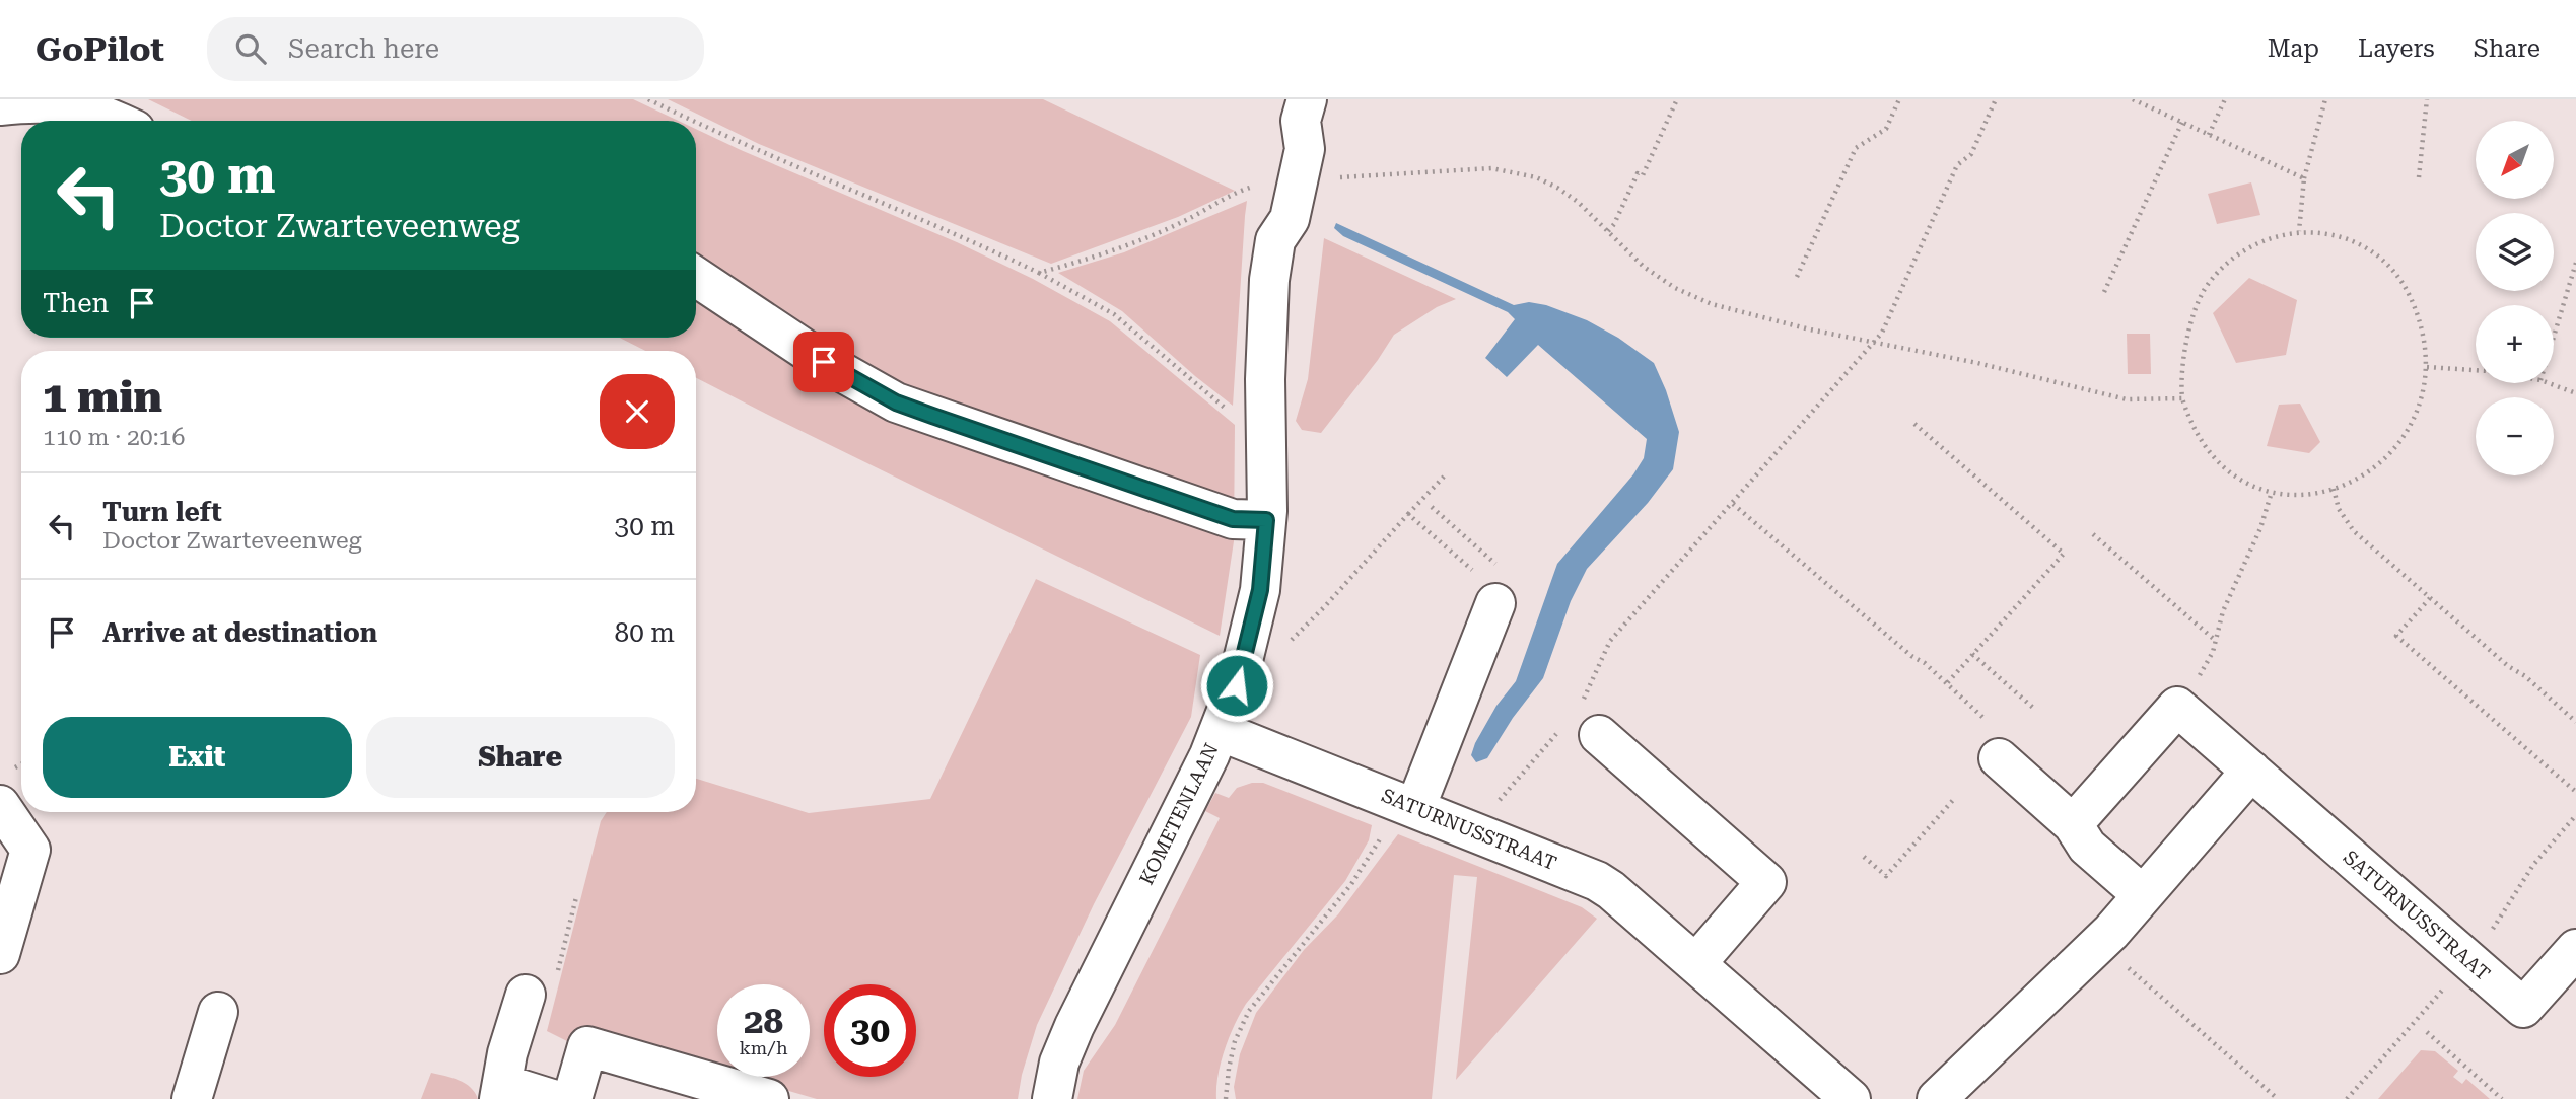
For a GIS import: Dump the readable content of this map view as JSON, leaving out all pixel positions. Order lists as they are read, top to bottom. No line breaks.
{"streets":{"street":["KOMETENLAAN","SATURNUSSTRAAT"]},"crossings":[["KOMETENLAAN","SATURNUSSTRAAT"]],"north":"bottom left","page":{"header":"GoPilot","search":"Search here","nav":["Map","Layers","Share"],"map_buttons":["+","−"],"turn":["30 m","Doctor Zwarteveenweg"],"then":"Then","heading":["1 min","110 m · 20:16"],"list":[{"name":"Turn left","note":"Doctor Zwarteveenweg","value":"30 m"},{"name":"Arrive at destination","value":"80 m"}],"buttons":["Exit","Share"],"speed":"28 km/h","limit":"30"}}
